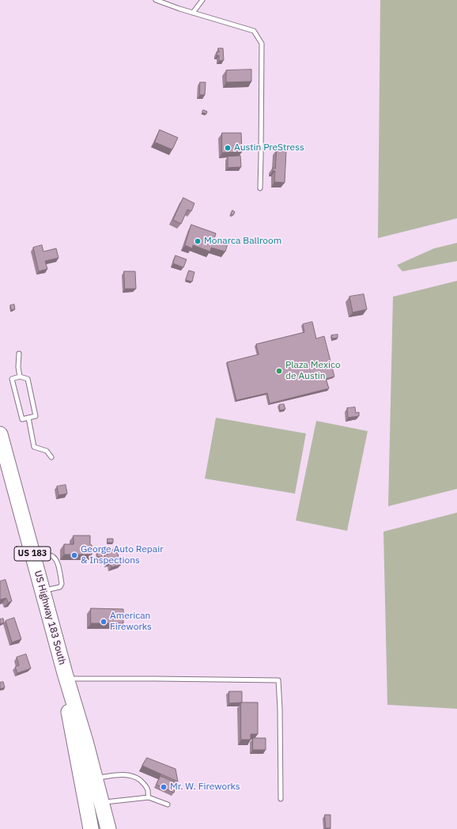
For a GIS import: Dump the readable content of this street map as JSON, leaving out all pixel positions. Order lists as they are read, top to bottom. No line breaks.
{"streets":{"highway":["US 183","US Highway 183 South"]},"places":["Austin PreStress","Monarca Ballroom","Plaza Mexico de Austin","George Auto Repair & Inspections","American Fireworks","Mr. W. Fireworks"]}
